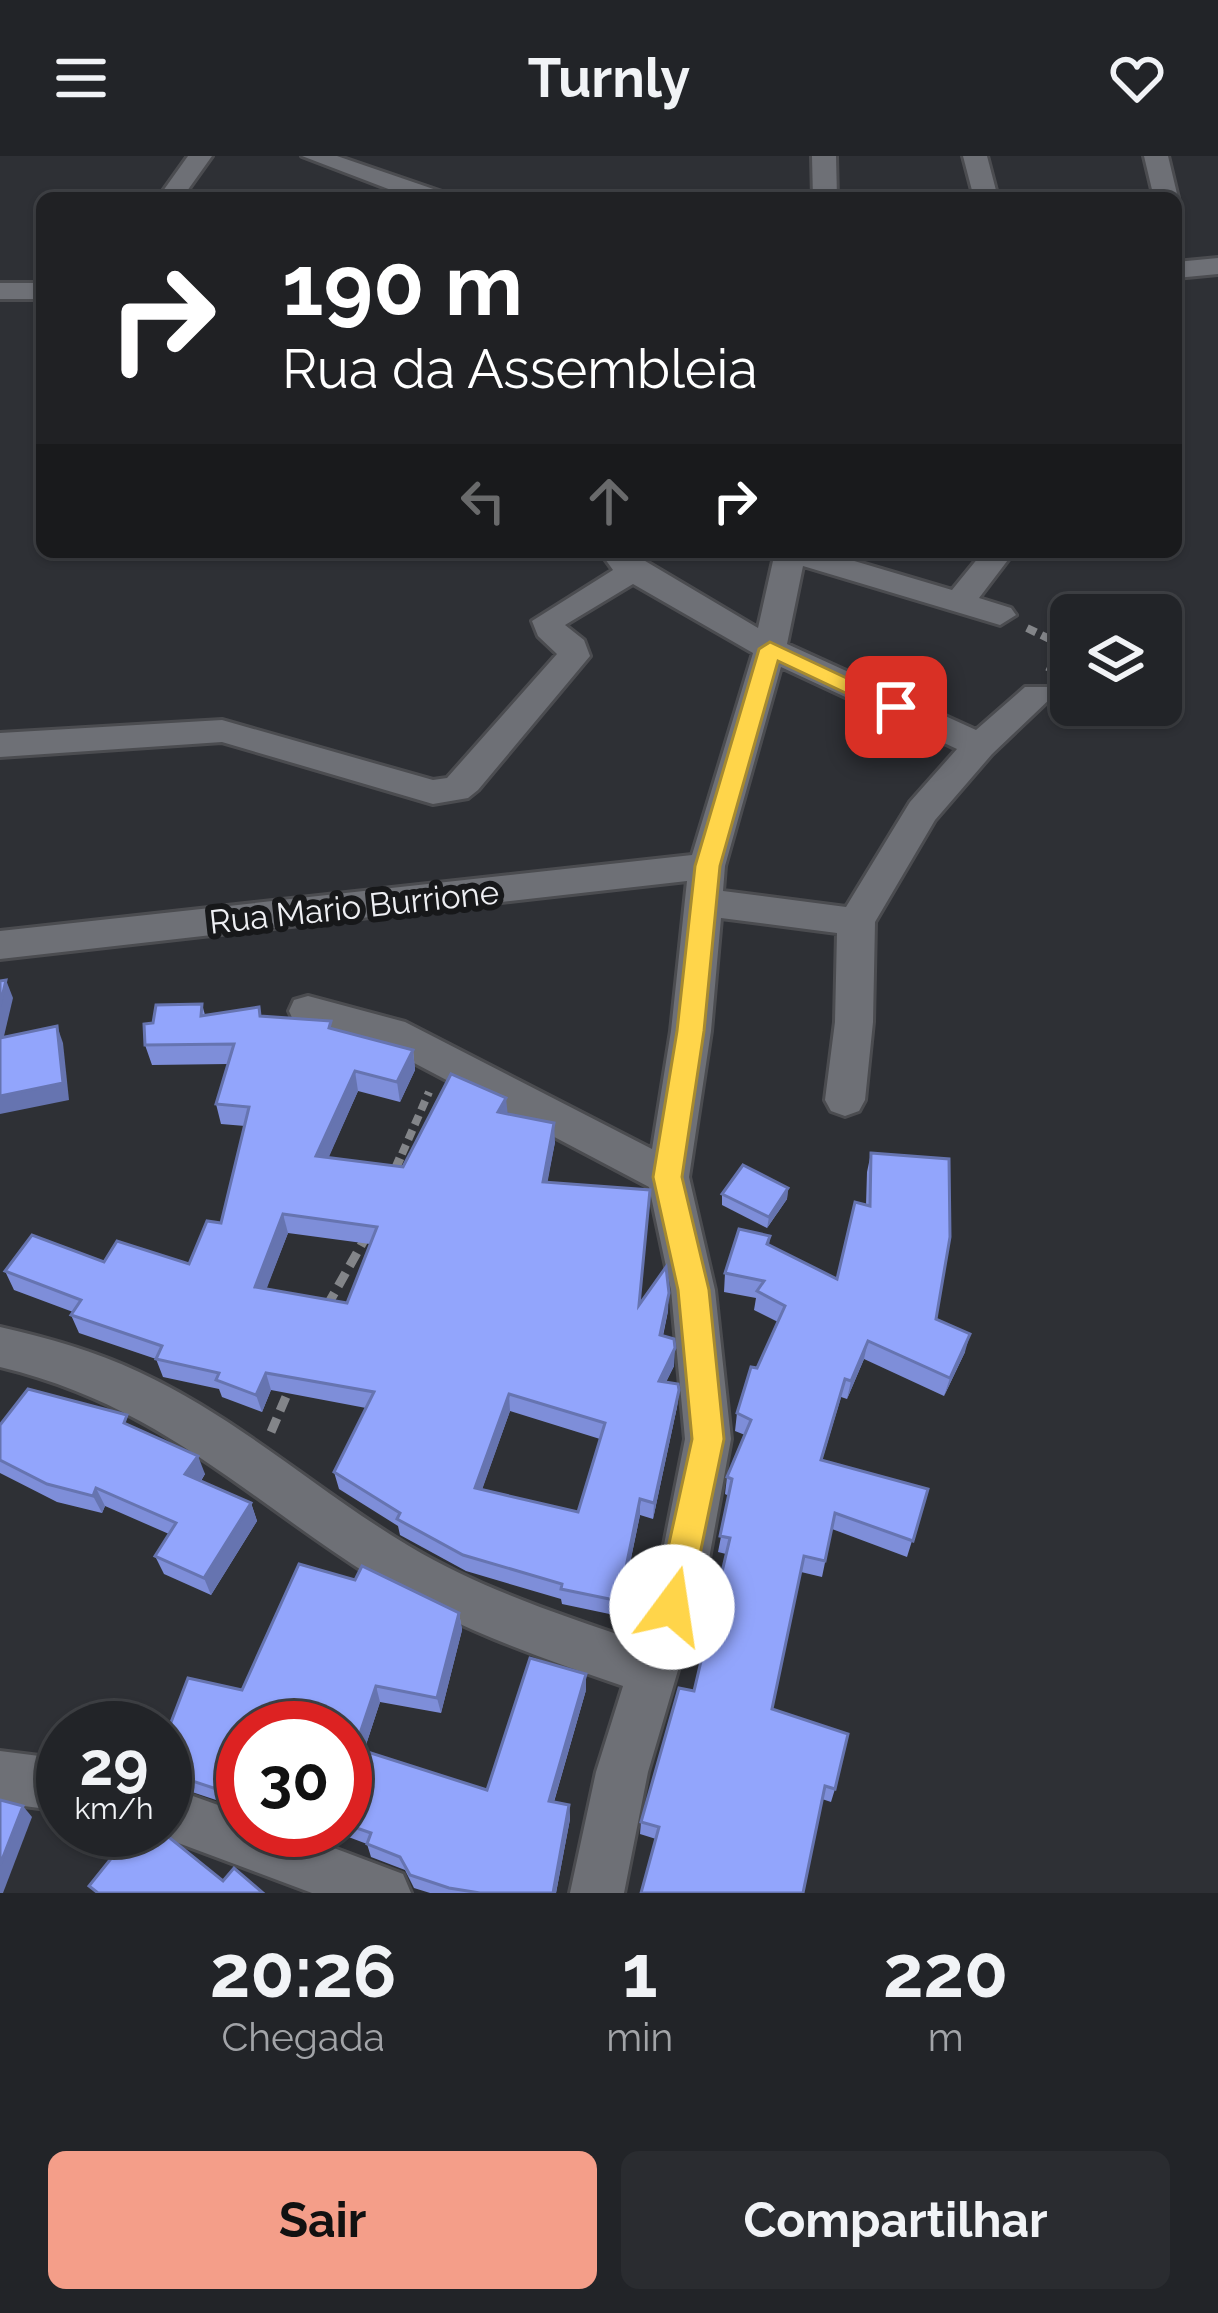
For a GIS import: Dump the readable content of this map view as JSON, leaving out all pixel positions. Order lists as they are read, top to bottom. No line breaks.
{"streets":{"street":["Rua Mario Burrione"]},"page":{"header":"Turnly","turn":["190 m","Rua da Assembleia"],"speed":"29 km/h","limit":"30","eta":["20:26","Chegada","1","min","220","m"],"buttons":["Sair","Compartilhar"]}}
